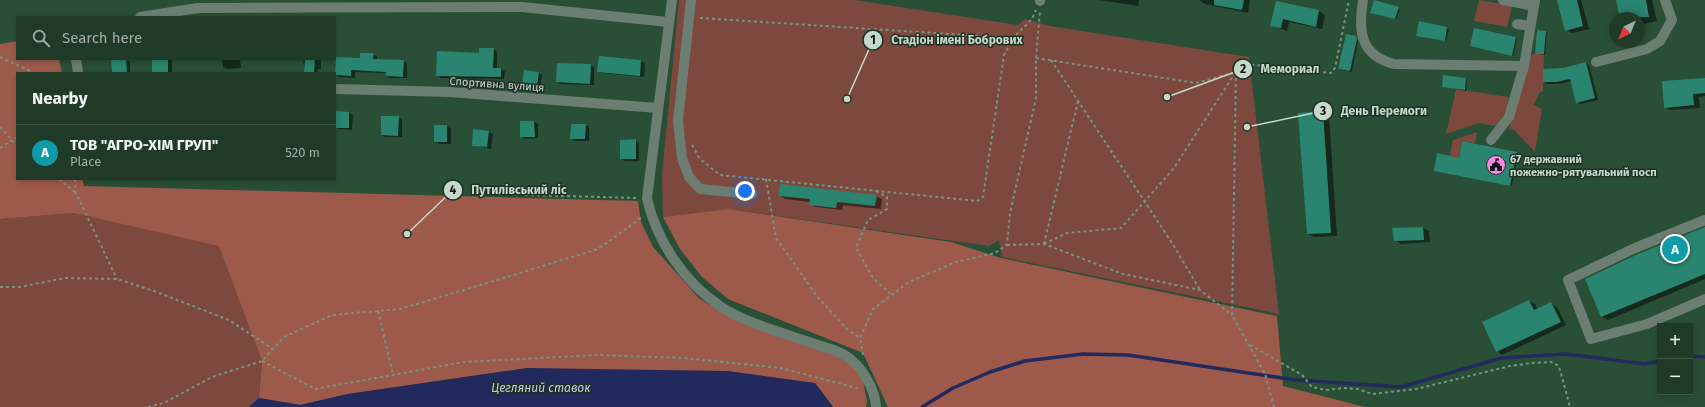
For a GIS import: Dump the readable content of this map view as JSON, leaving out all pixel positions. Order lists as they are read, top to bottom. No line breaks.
{"streets":{"street":["Спортивна вулиця"]},"water":["Цегляний ставок"],"places":{"other":["Мемориал","Стадіон імені Бобрових","День Перемоги","Путилівський ліс"],"public building":["67 державний пожежно-рятувальний посп"]},"north":"bottom left","page":{"search":"Search here","heading":"Nearby","list":[{"mark":"A","name":"ТОВ \"АГРО-ХІМ ГРУП\"","note":"Place","value":"520 m"}],"pins":"A","map_buttons":["+","−"]}}
